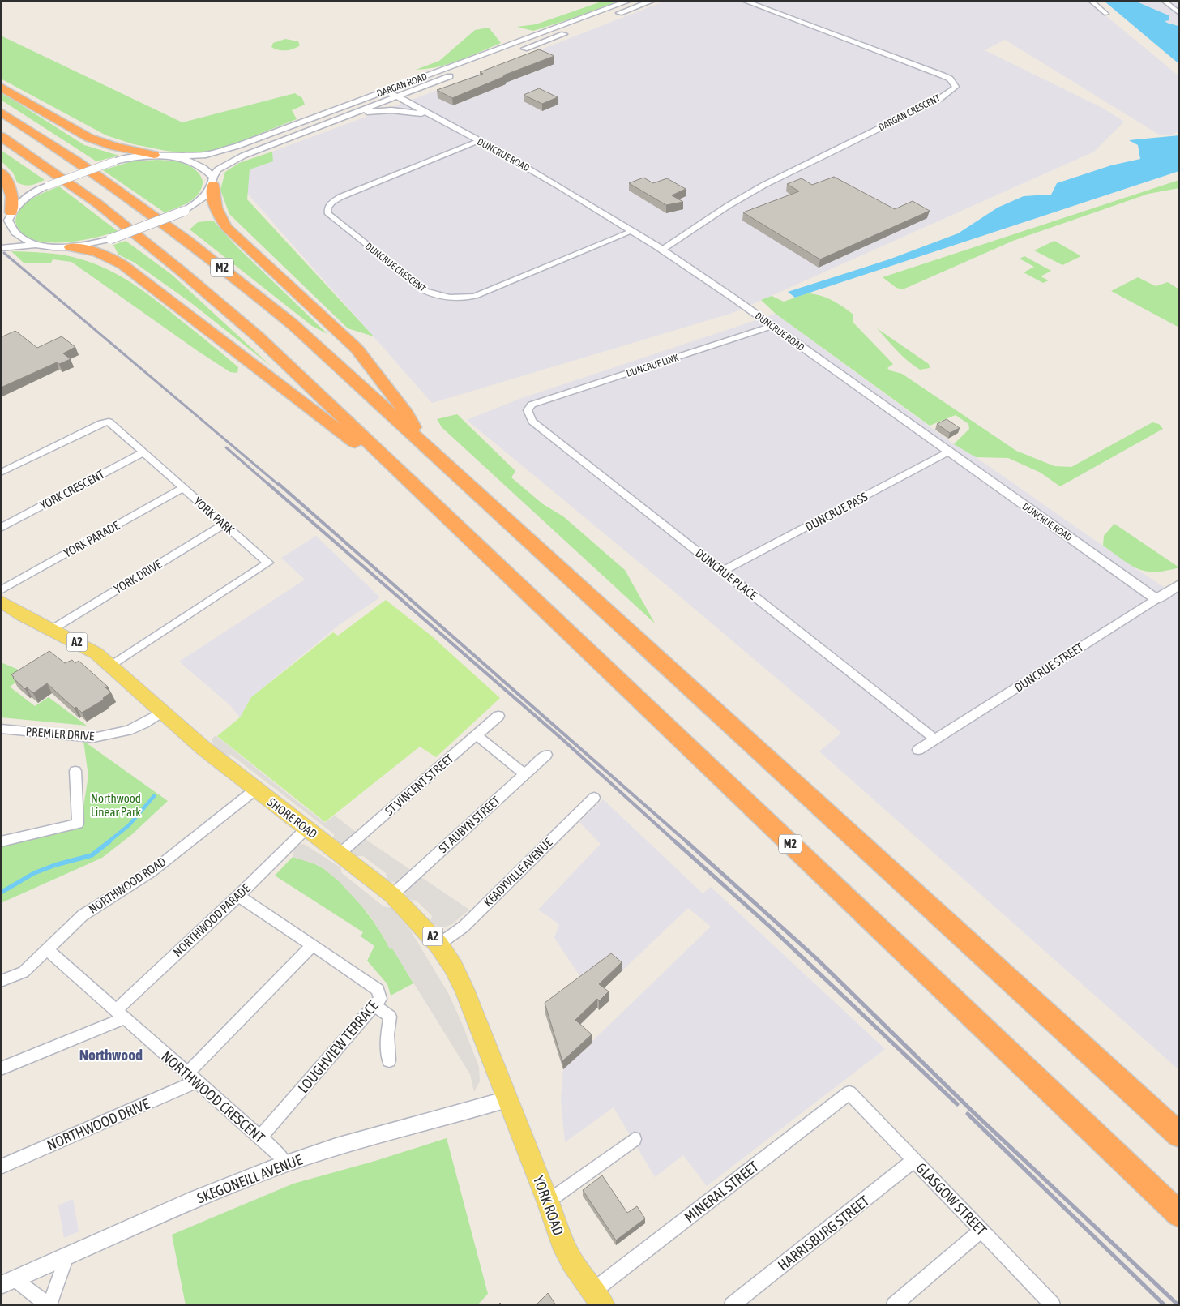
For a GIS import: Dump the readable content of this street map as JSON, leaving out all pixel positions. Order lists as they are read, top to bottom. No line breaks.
{"streets":{"highway":["M2"],"main road":["A2","SHORE ROAD","YORK ROAD"],"street":["DARGAN ROAD","DARGAN CRESCENT","DUNCRUE ROAD","DUNCRUE CRESCENT","DUNCRUE LINK","YORK CRESCENT","DUNCRUE PASS","YORK PARK","YORK PARADE","DUNCRUE PLACE","YORK DRIVE","DUNCRUE STREET","PREMIER DRIVE","ST VINCENT STREET","ST AUBYN STREET","KEADYVILLE AVENUE","NORTHWOOD ROAD","NORTHWOOD PARADE","LOUGHVIEW TERRACE","NORTHWOOD CRESCENT","NORTHWOOD DRIVE","SKEGONEILL AVENUE","MINERAL STREET","GLASGOW STREET","HARRISBURG STREET"]},"crossings":[["DARGAN ROAD","DUNCRUE ROAD"],["DARGAN CRESCENT","DUNCRUE ROAD"],["DUNCRUE ROAD","DUNCRUE CRESCENT"],["DUNCRUE ROAD","DUNCRUE LINK"],["DUNCRUE ROAD","DUNCRUE PASS"],["DUNCRUE ROAD","DUNCRUE STREET"],["DUNCRUE LINK","DUNCRUE PLACE"],["YORK CRESCENT","YORK PARK"],["DUNCRUE PASS","DUNCRUE PLACE"],["YORK PARK","YORK PARADE"],["YORK PARK","YORK DRIVE"],["YORK PARK","SHORE ROAD"],["DUNCRUE PLACE","DUNCRUE STREET"],["YORK DRIVE","SHORE ROAD"],["PREMIER DRIVE","SHORE ROAD"],["ST VINCENT STREET","SHORE ROAD"],["SHORE ROAD","ST AUBYN STREET"],["SHORE ROAD","KEADYVILLE AVENUE"],["SHORE ROAD","NORTHWOOD ROAD"],["SHORE ROAD","NORTHWOOD PARADE"],["SHORE ROAD","SKEGONEILL AVENUE"],["SHORE ROAD","YORK ROAD"],["NORTHWOOD ROAD","NORTHWOOD CRESCENT"],["NORTHWOOD PARADE","LOUGHVIEW TERRACE"],["NORTHWOOD PARADE","NORTHWOOD CRESCENT"],["LOUGHVIEW TERRACE","NORTHWOOD CRESCENT"],["LOUGHVIEW TERRACE","NORTHWOOD DRIVE"],["NORTHWOOD CRESCENT","NORTHWOOD DRIVE"],["NORTHWOOD CRESCENT","SKEGONEILL AVENUE"],["SKEGONEILL AVENUE","YORK ROAD"],["MINERAL STREET","GLASGOW STREET"],["MINERAL STREET","YORK ROAD"],["GLASGOW STREET","HARRISBURG STREET"]],"districts":["Northwood"],"parks":["Northwood Linear Park"]}
